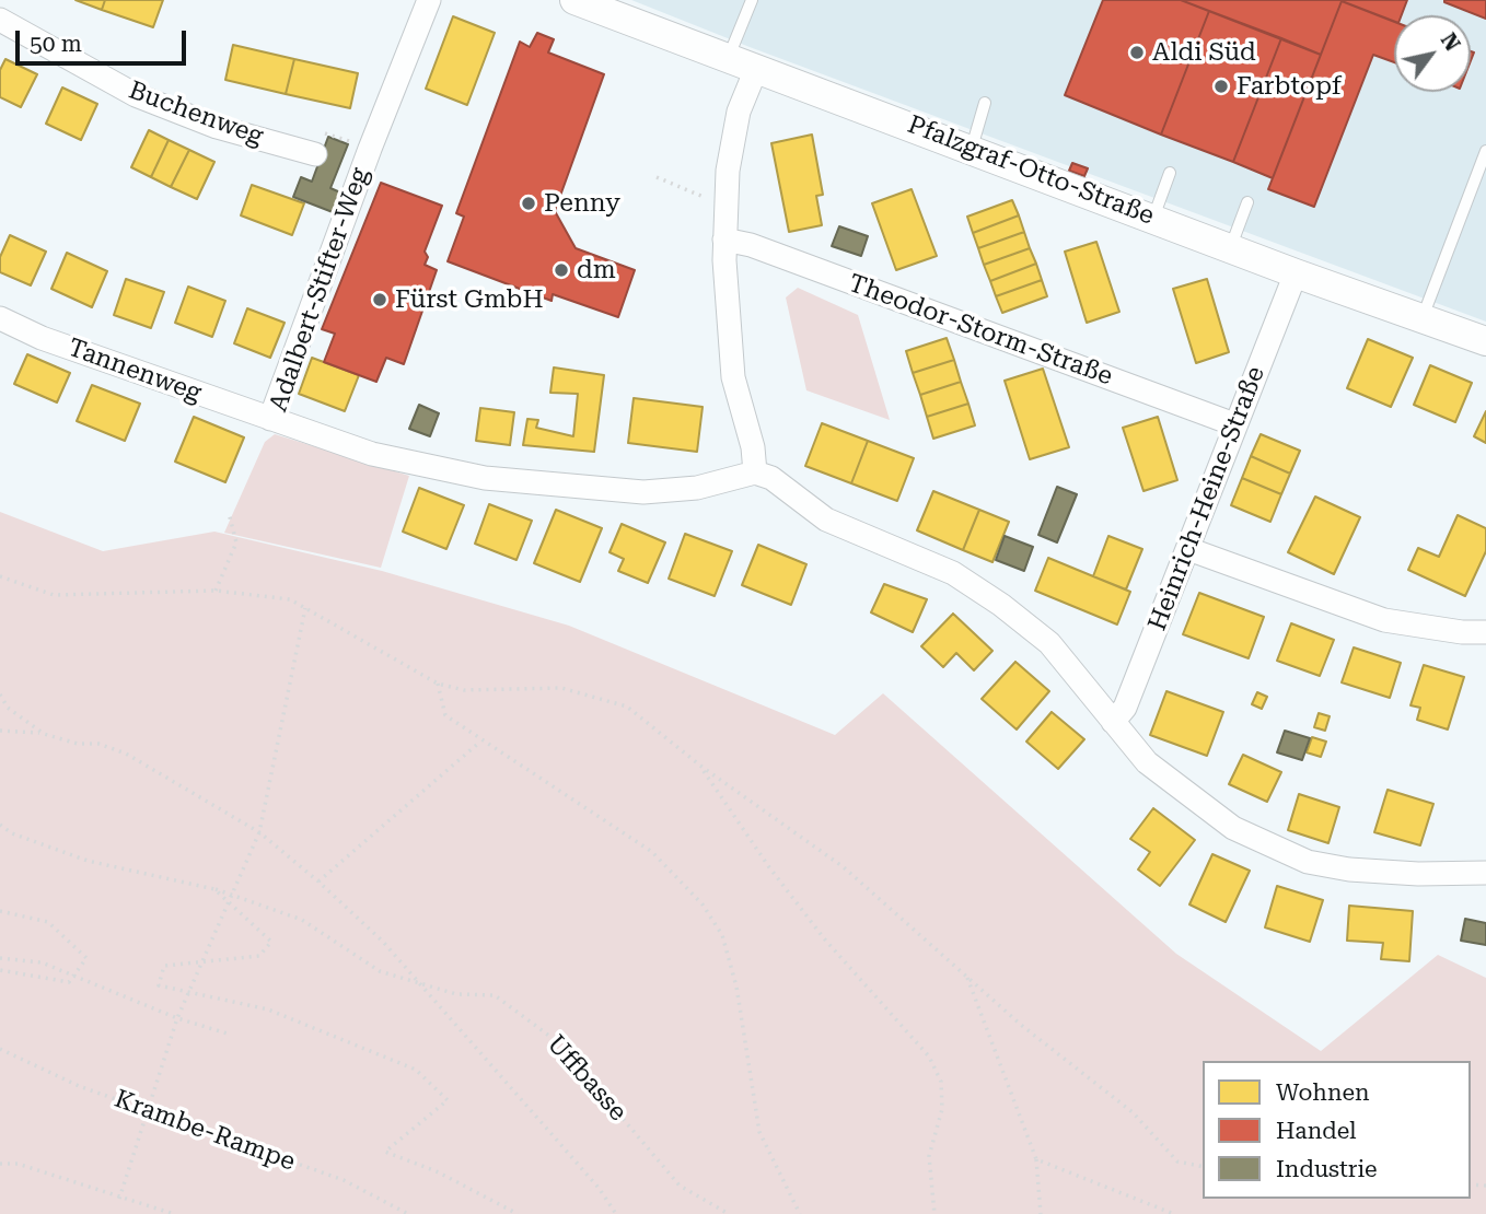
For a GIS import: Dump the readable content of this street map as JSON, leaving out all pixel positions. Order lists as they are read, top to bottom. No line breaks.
{"streets":{"street":["Buchenweg","Pfalzgraf-Otto-Straße","Adalbert-Stifter-Weg","Theodor-Storm-Straße","Tannenweg","Heinrich-Heine-Straße"],"path":["Uffbasse","Krambe-Rampe"]},"crossings":[["Pfalzgraf-Otto-Straße","Heinrich-Heine-Straße"],["Adalbert-Stifter-Weg","Tannenweg"],["Theodor-Storm-Straße","Heinrich-Heine-Straße"]],"places":["Aldi Süd","Farbtopf","Penny","dm","Fürst GmbH"],"legend":["Wohnen","Handel","Industrie"],"scale_bar":"50 m","north":"top right"}
